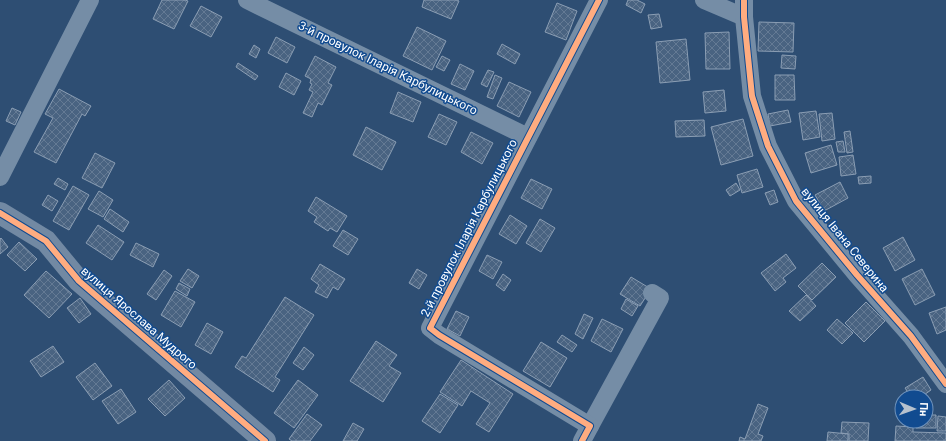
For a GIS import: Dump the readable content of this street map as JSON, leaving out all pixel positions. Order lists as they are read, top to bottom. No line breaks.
{"streets":{"main road":["вулиця Ярослава Мудрого"],"street":["3-й провулок Іларія Карбулицького","2-й провулок Іларія Карбулицького","вулиця Івана Северина"]},"crossings":[["3-й провулок Іларія Карбулицького","2-й провулок Іларія Карбулицького"]],"north":"right"}
